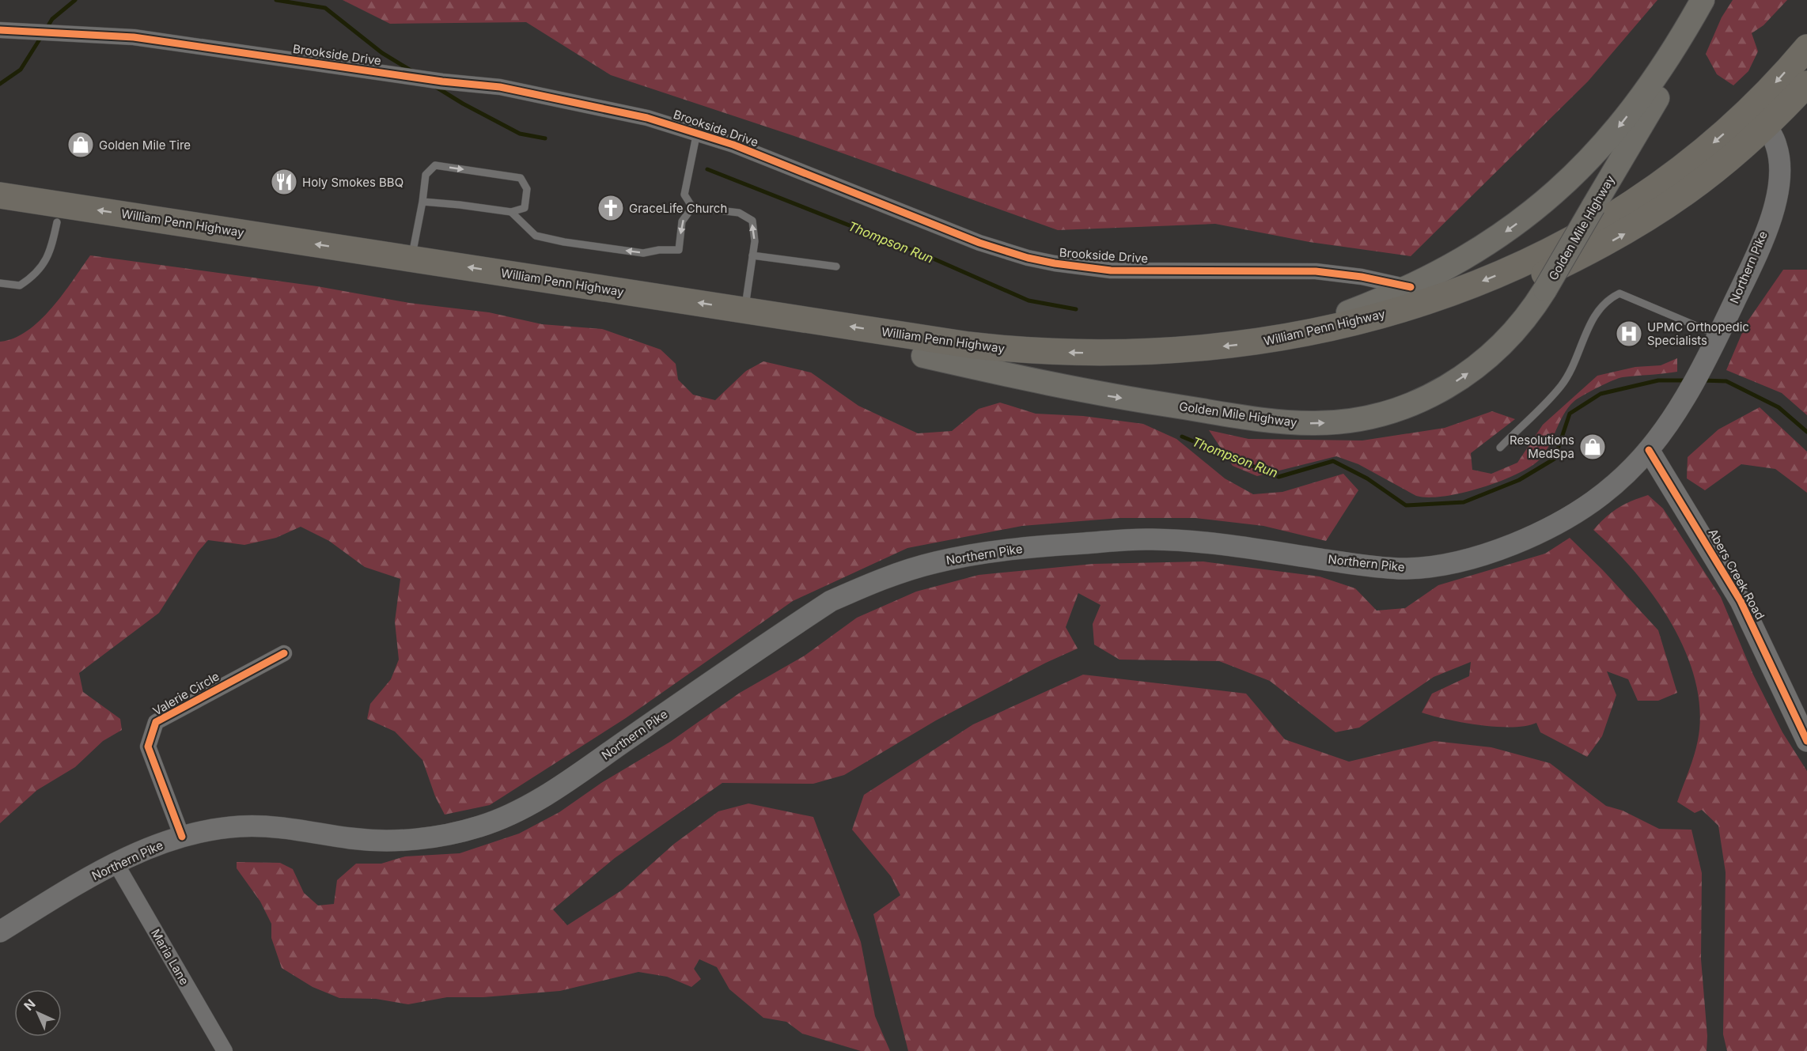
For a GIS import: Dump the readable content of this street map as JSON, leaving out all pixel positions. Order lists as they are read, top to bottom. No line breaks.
{"streets":{"highway":["William Penn Highway"],"main road":["Golden Mile Highway","Northern Pike","Abers Creek Road"],"street":["Brookside Drive","Valerie Circle","Maria Lane"]},"crossings":[["William Penn Highway","Golden Mile Highway"],["William Penn Highway","Northern Pike"],["Northern Pike","Abers Creek Road"],["Northern Pike","Valerie Circle"],["Northern Pike","Maria Lane"]],"water":["Thompson Run"],"places":{"shop":["Golden Mile Tire","Resolutions MedSpa"],"restaurant":["Holy Smokes BBQ"],"church":["GraceLife Church"],"hospital":["UPMC Orthopedic Specialists"]},"north":"top left"}
